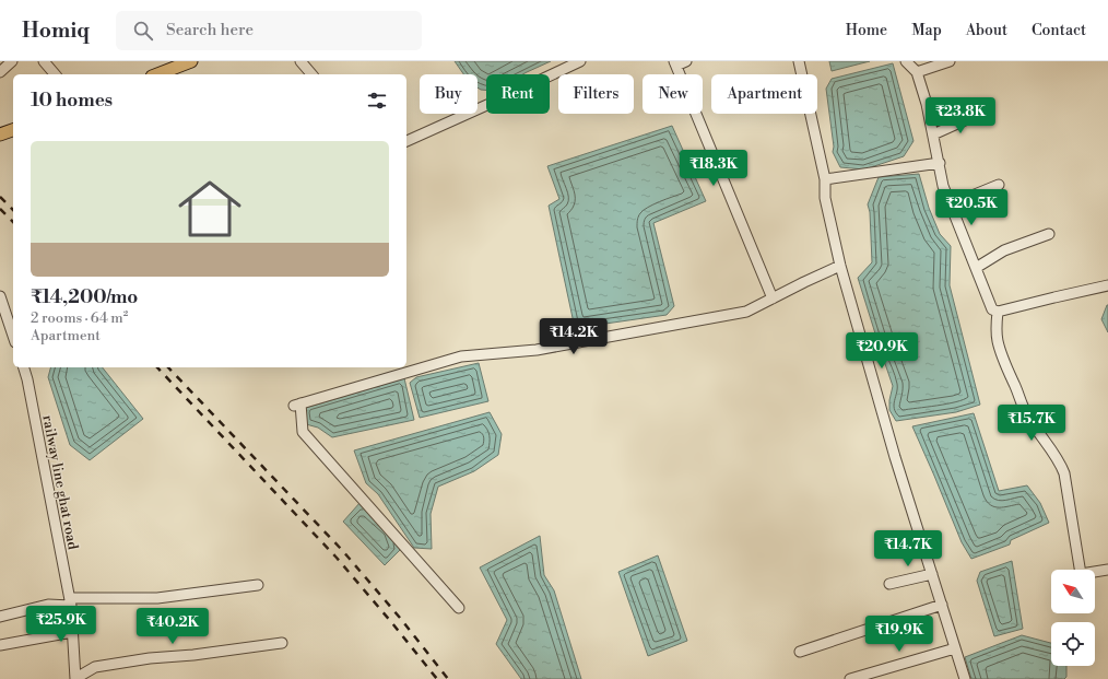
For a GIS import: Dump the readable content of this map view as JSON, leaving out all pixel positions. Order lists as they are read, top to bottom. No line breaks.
{"streets":{"street":["railway line ghat road"]},"north":"top left","page":{"header":"Homiq","search":"Search here","nav":["Home","Map","About","Contact"],"chip":["Buy","Rent","Filters","New","Apartment"],"heading":"10 homes","price":["₹23.8K","₹18.3K","₹20.5K","₹14.2K","₹20.9K","₹15.7K","₹14.7K","₹25.9K","₹40.2K","₹19.9K"],"list":[{"name":"₹14,200/mo","note":"2 rooms · 64 m² · Apartment"}]}}
